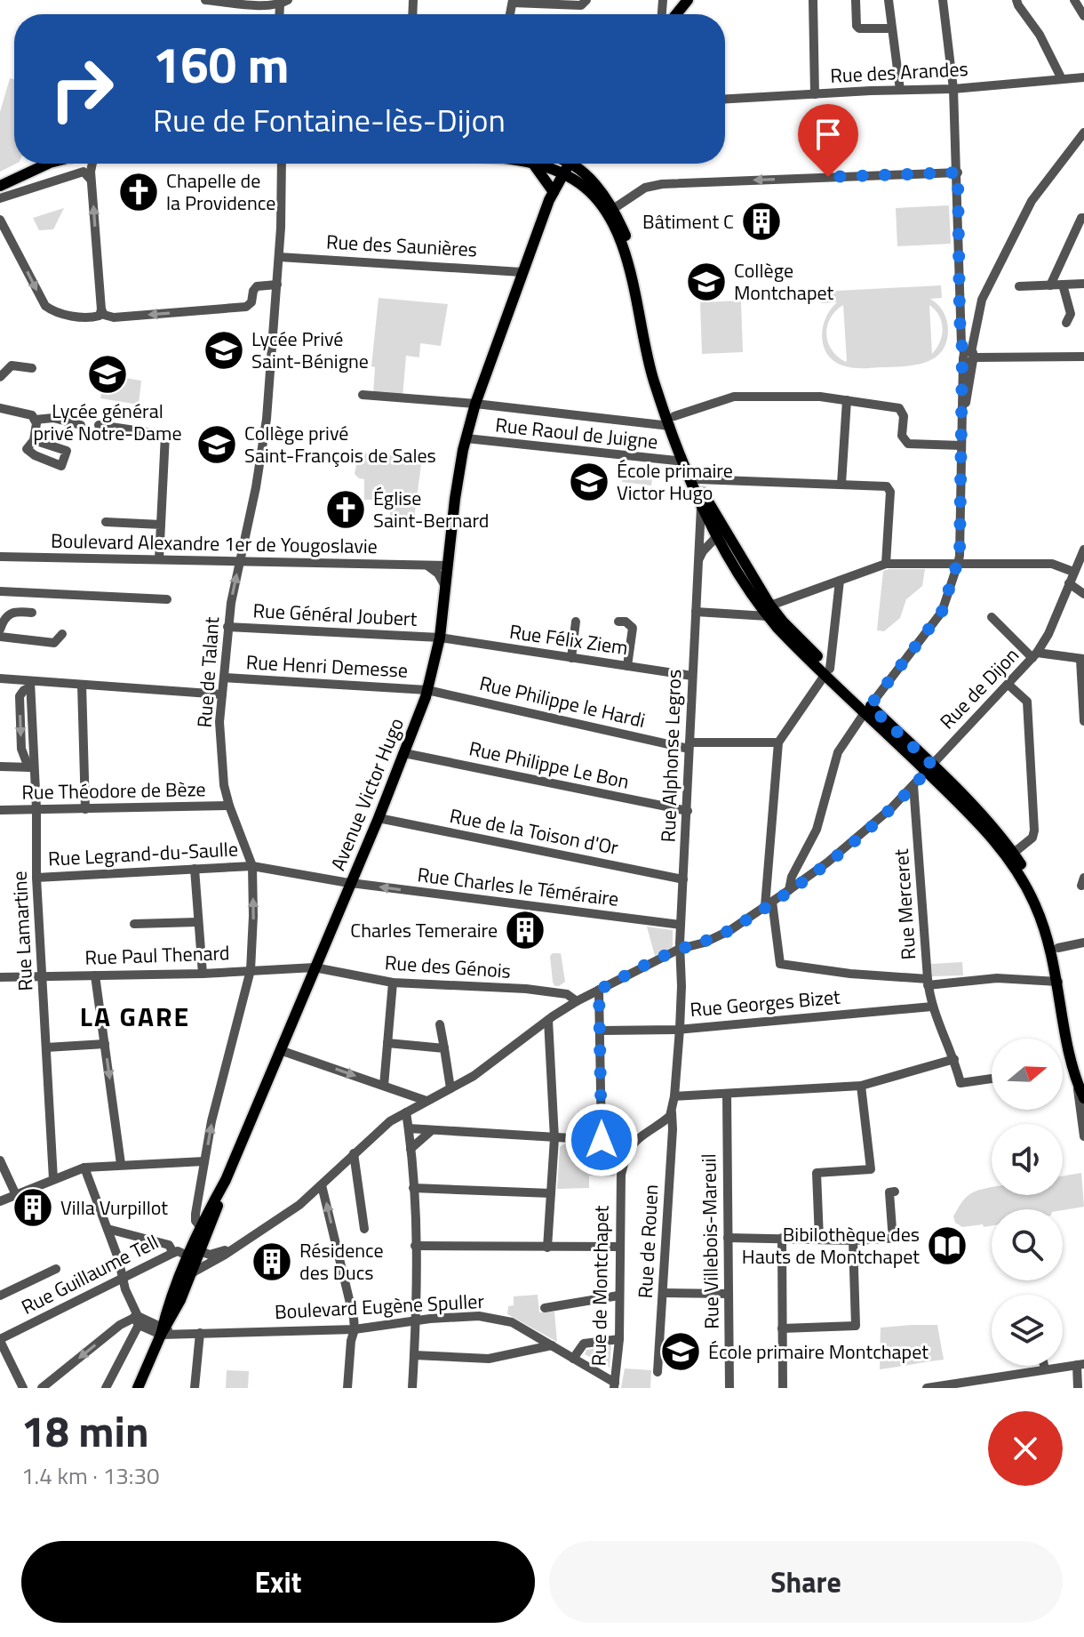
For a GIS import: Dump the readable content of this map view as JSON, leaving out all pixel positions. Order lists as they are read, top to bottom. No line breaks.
{"streets":{"main road":["Avenue Victor Hugo"],"street":["Rue des Arandes","Rue des Saunières","Rue Raoul de Juigne","Boulevard Alexandre 1er de Yougoslavie","Rue Général Joubert","Rue Félix Ziem","Rue Henri Demesse","Rue de Talant","Rue de Dijon","Rue Philippe le Hardi","Rue Alphonse Legros","Rue Philippe Le Bon","Rue Théodore de Bèze","Rue de la Toison d'Or","Rue Legrand-du-Saulle","Rue Charles le Téméraire","Rue Merceret","Rue Lamartine","Rue Paul Thenard","Rue des Génois","Rue Georges Bizet","Rue de Rouen","Rue Villebois-Mareuil","Rue Guillaume Tell","Rue de Montchapet","Boulevard Eugène Spuller"]},"crossings":[["Rue des Saunières","Rue de Talant"],["Rue des Saunières","Avenue Victor Hugo"],["Rue Raoul de Juigne","Avenue Victor Hugo"],["Boulevard Alexandre 1er de Yougoslavie","Rue de Talant"],["Boulevard Alexandre 1er de Yougoslavie","Avenue Victor Hugo"],["Rue Général Joubert","Rue Félix Ziem"],["Rue Général Joubert","Rue de Talant"],["Rue Général Joubert","Avenue Victor Hugo"],["Rue Félix Ziem","Rue Alphonse Legros"],["Rue Félix Ziem","Avenue Victor Hugo"],["Rue Henri Demesse","Rue de Talant"],["Rue Henri Demesse","Rue Philippe le Hardi"],["Rue Henri Demesse","Avenue Victor Hugo"],["Rue de Talant","Rue Théodore de Bèze"],["Rue de Talant","Avenue Victor Hugo"],["Rue de Talant","Rue Legrand-du-Saulle"],["Rue de Talant","Rue Paul Thenard"],["Rue de Dijon","Rue Alphonse Legros"],["Rue de Dijon","Rue Merceret"],["Rue de Dijon","Rue des Génois"],["Rue Philippe le Hardi","Rue Alphonse Legros"],["Rue Philippe le Hardi","Avenue Victor Hugo"],["Rue Alphonse Legros","Rue Philippe Le Bon"],["Rue Alphonse Legros","Rue de la Toison d'Or"],["Rue Alphonse Legros","Rue Charles le Téméraire"],["Rue Philippe Le Bon","Avenue Victor Hugo"],["Rue Théodore de Bèze","Rue Lamartine"],["Avenue Victor Hugo","Rue de la Toison d'Or"],["Avenue Victor Hugo","Rue Legrand-du-Saulle"],["Avenue Victor Hugo","Rue Charles le Téméraire"],["Avenue Victor Hugo","Rue Paul Thenard"],["Avenue Victor Hugo","Rue des Génois"],["Avenue Victor Hugo","Rue Guillaume Tell"],["Avenue Victor Hugo","Boulevard Eugène Spuller"],["Rue Legrand-du-Saulle","Rue Charles le Téméraire"],["Rue Legrand-du-Saulle","Rue Lamartine"],["Rue Merceret","Rue Georges Bizet"],["Rue Lamartine","Rue Paul Thenard"],["Rue Paul Thenard","Rue des Génois"],["Rue de Montchapet","Boulevard Eugène Spuller"]],"one_way":["Rue Charles le Téméraire"],"districts":["LA GARE"],"places":{"church":["Chapelle de la Providence","Église Saint-Bernard"],"building":["Bâtiment C","Charles Temeraire","Villa Vurpillot","Résidence des Ducs"],"school or university":["Collège Montchapet","Lycée Privé Saint-Bénigne","Lycée général privé Notre-Dame","Collège privé Saint-François de Sales","École primaire Victor Hugo","École primaire Montchapet"],"library":["Bibilothèque des Hauts de Montchapet"]},"north":"right","page":{"turn":["160 m","Rue de Fontaine-lès-Dijon"],"heading":["18 min","1.4 km · 13:30"],"buttons":["Exit","Share"]}}
